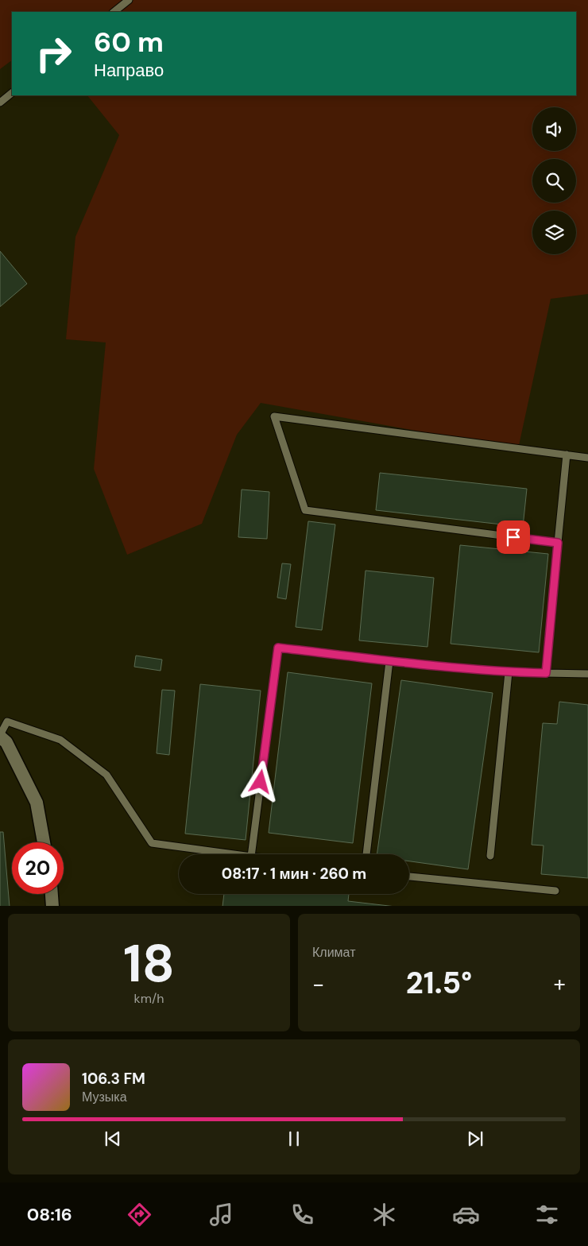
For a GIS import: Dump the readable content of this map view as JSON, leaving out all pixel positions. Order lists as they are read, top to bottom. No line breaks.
{"page":{"turn":["60 m","Направо"],"limit":"20","trip":"08:17 · 1 мин · 260 m","tile":[["18","km/h"],"Климат"],"heat":["−","21.5°","+"],"song":["106.3 FM","Музыка"],"tabs":"08:16"}}
